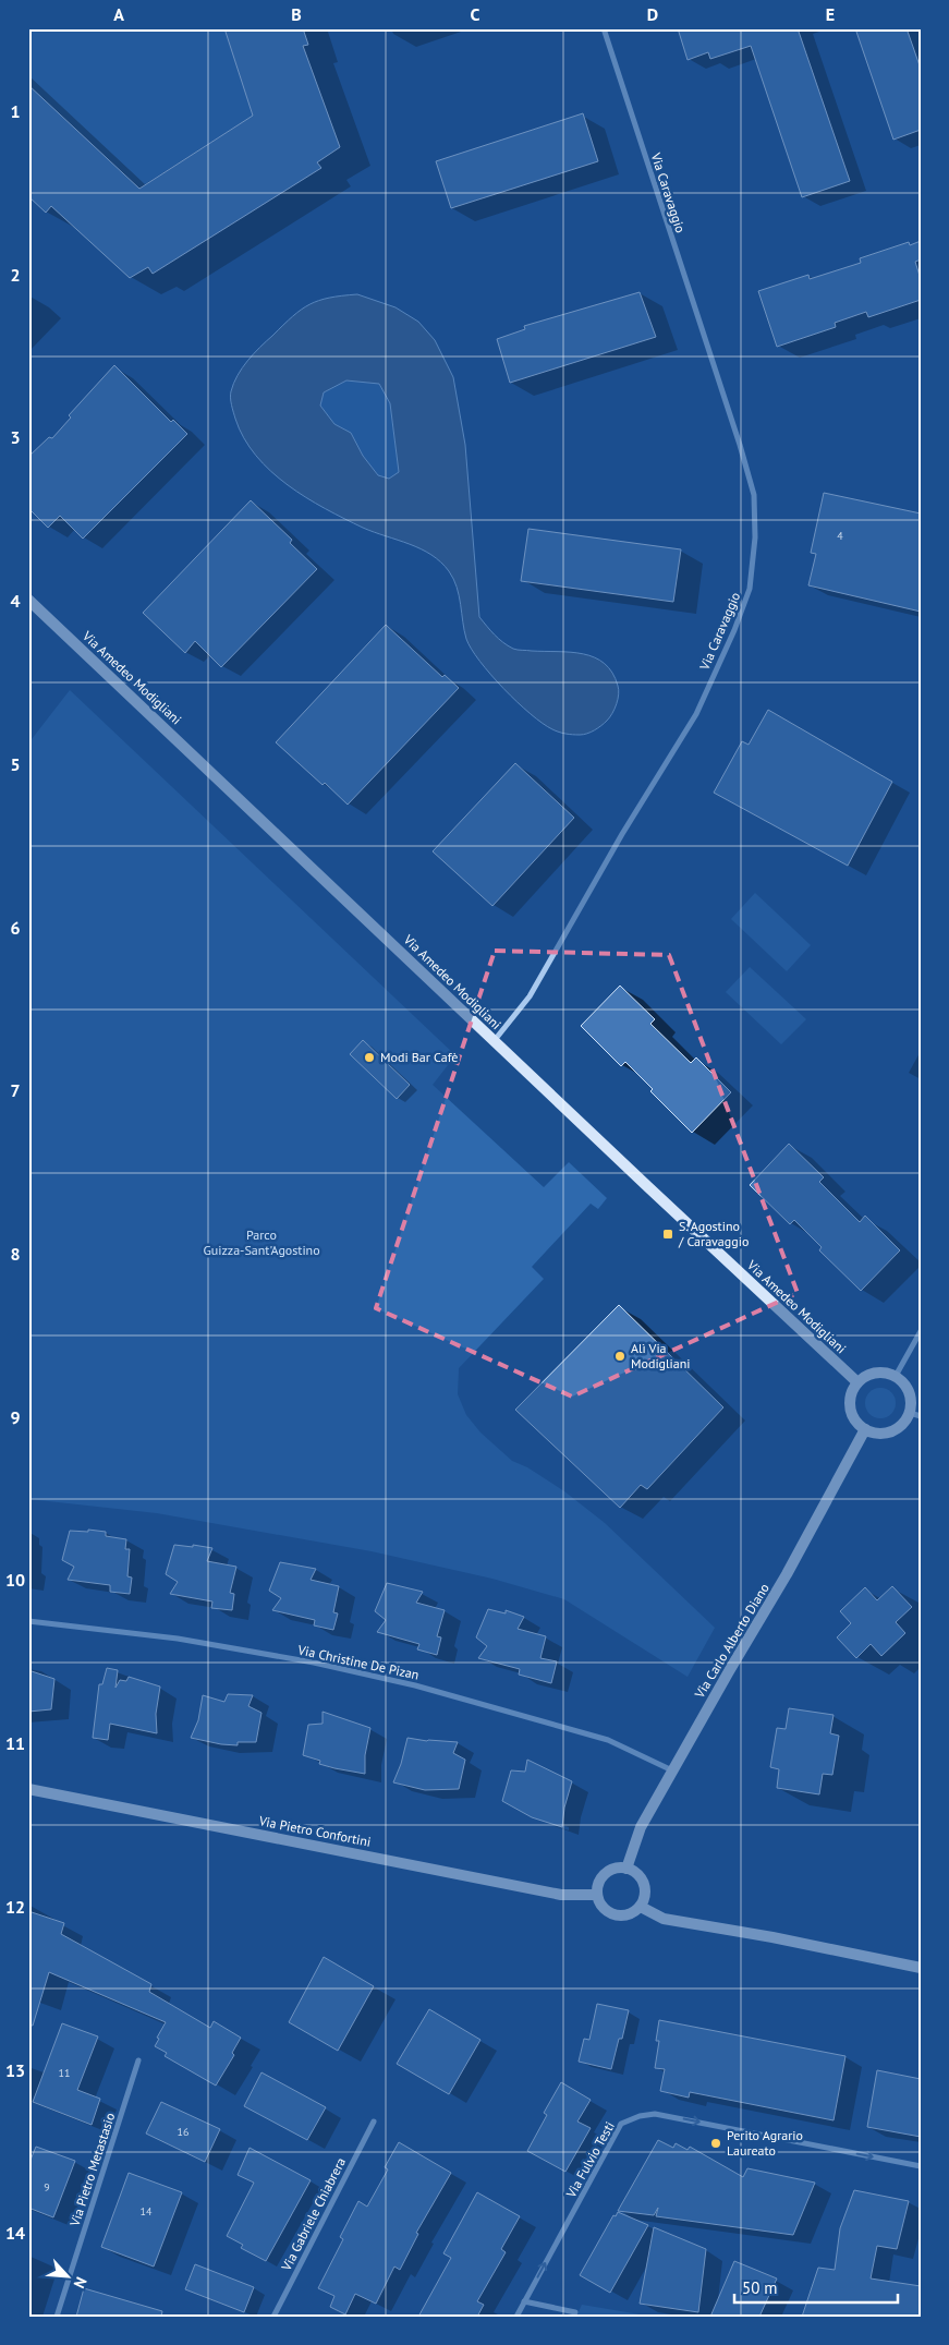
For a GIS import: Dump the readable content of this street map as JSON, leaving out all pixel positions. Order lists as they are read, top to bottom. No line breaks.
{"streets":{"street":["Via Caravaggio","Via Amedeo Modigliani","Via Carlo Alberto Diano","Via Christine De Pizan","Via Pietro Confortini","Via Fulvio Testi","Via Pietro Metastasio","Via Gabriele Chiabrera"]},"crossings":[["Via Caravaggio","Via Amedeo Modigliani"],["Via Amedeo Modigliani","Via Carlo Alberto Diano"],["Via Carlo Alberto Diano","Via Christine De Pizan"],["Via Carlo Alberto Diano","Via Pietro Confortini"]],"one_way":["Via Fulvio Testi"],"parks":["Parco Guizza-Sant'Agostino"],"places":{"other":["Modi Bar Cafè","Alì Via Modigliani","Perito Agrario Laureato"],"transit":["S. Agostino / Caravaggio"]},"house_numbers":["4","11","16","9","14"],"scale_bar":"50 m","north":"bottom right","grid":{"columns":["A","B","C","D","E"],"rows":["1","2","3","4","5","6","7","8","9","10","11","12","13","14"]}}
